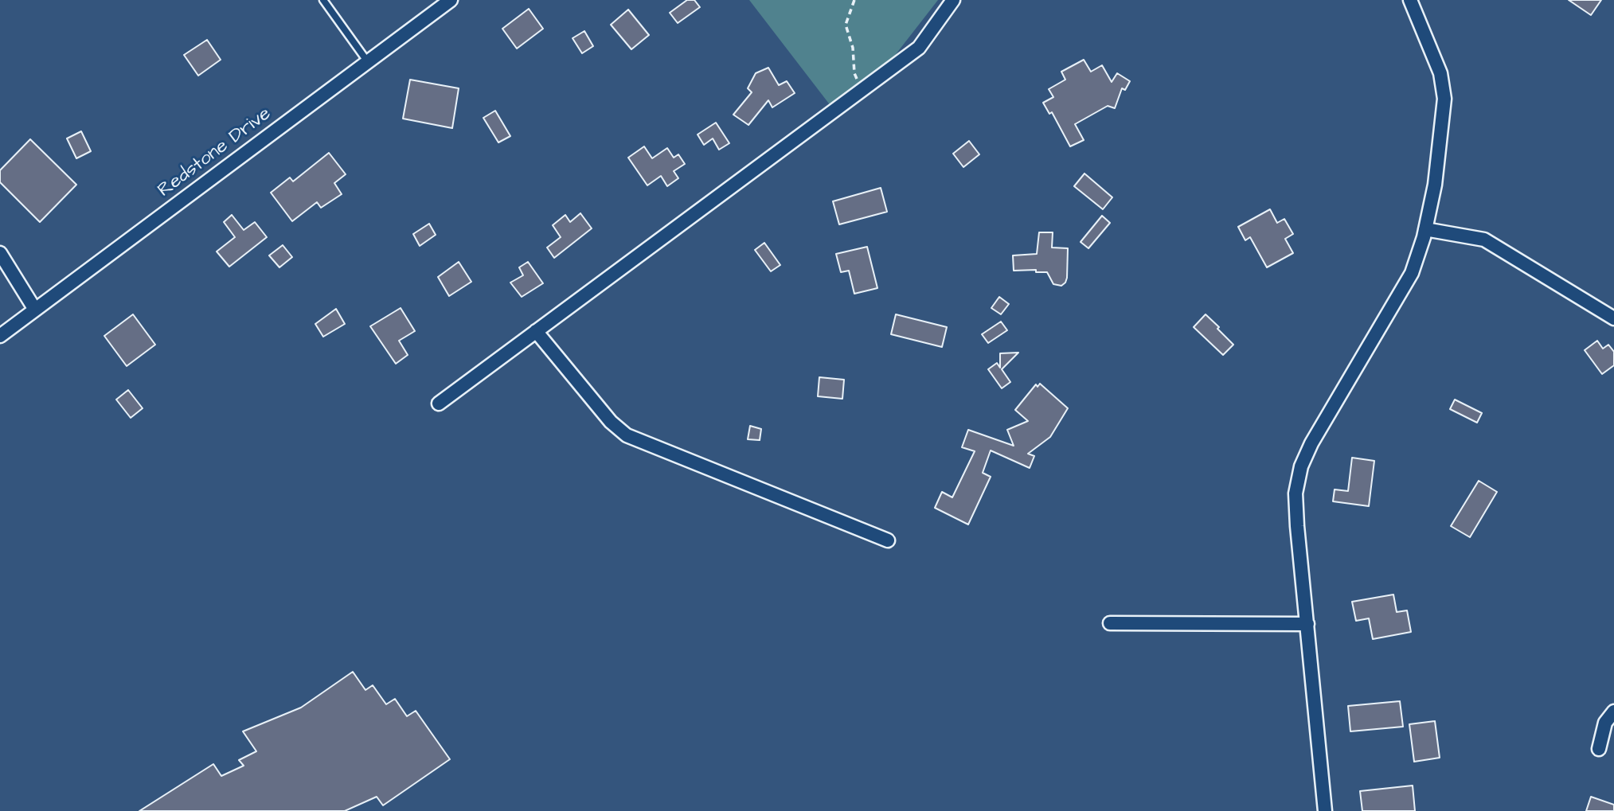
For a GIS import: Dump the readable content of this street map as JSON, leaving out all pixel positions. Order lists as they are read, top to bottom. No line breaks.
{"streets":{"street":["Redstone Drive"]}}
